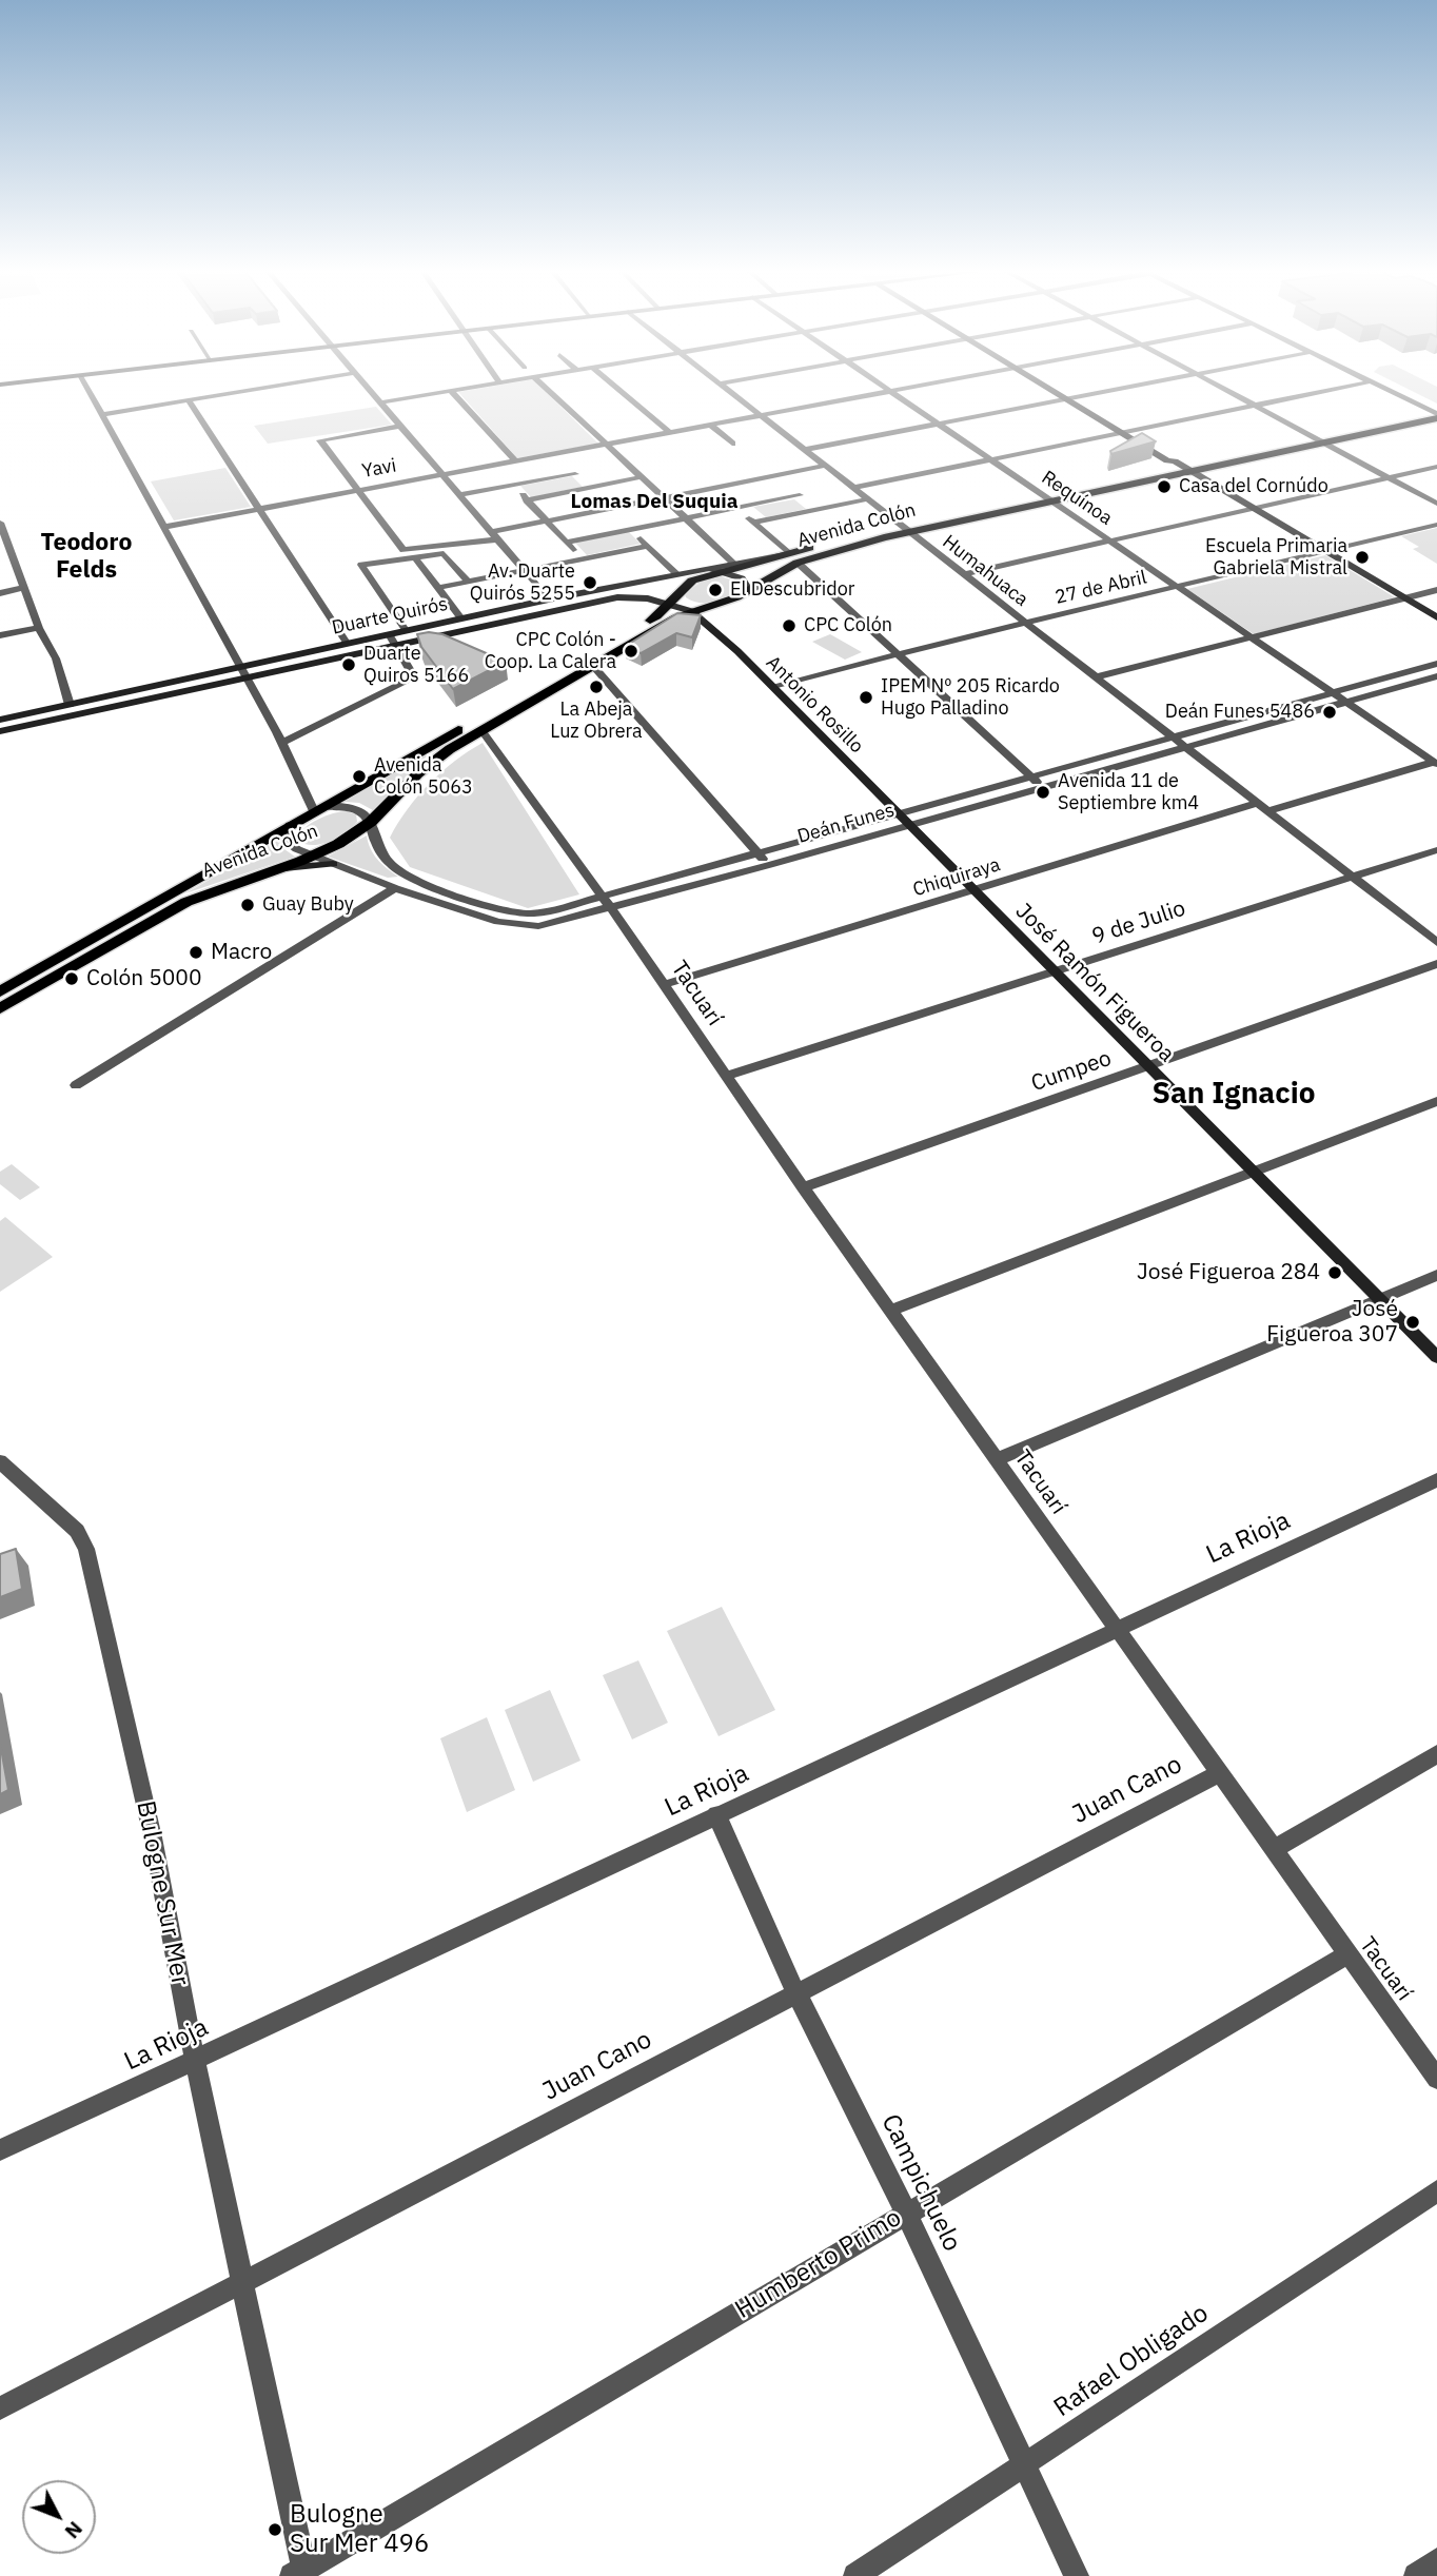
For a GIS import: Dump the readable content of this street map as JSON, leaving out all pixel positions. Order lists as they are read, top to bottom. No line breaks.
{"streets":{"main road":["Avenida Colón","Duarte Quirós","Antonio Rosillo","José Ramón Figueroa"],"street":["Yavi","Requínoa","Humahuaca","27 de Abril","Deán Funes","Chiquiraya","9 de Julio","Tacuarí","Cumpeo","La Rioja","Juan Cano","Bulogne Sur Mer","Campichuelo","Humberto Primo","Rafael Obligado"]},"crossings":[["Yavi","Requínoa"],["Yavi","Humahuaca"],["Requínoa","Avenida Colón"],["Requínoa","27 de Abril"],["Requínoa","Deán Funes"],["Requínoa","Chiquiraya"],["Avenida Colón","Humahuaca"],["Avenida Colón","Duarte Quirós"],["Avenida Colón","Antonio Rosillo"],["Avenida Colón","Deán Funes"],["Avenida Colón","Tacuarí"],["Humahuaca","27 de Abril"],["Humahuaca","Deán Funes"],["Humahuaca","Chiquiraya"],["Humahuaca","9 de Julio"],["27 de Abril","Antonio Rosillo"],["Duarte Quirós","Antonio Rosillo"],["Antonio Rosillo","Deán Funes"],["Antonio Rosillo","José Ramón Figueroa"],["Deán Funes","José Ramón Figueroa"],["Deán Funes","Tacuarí"],["Chiquiraya","José Ramón Figueroa"],["Chiquiraya","Tacuarí"],["9 de Julio","José Ramón Figueroa"],["9 de Julio","Tacuarí"],["José Ramón Figueroa","Cumpeo"],["Tacuarí","Cumpeo"],["Tacuarí","La Rioja"],["Tacuarí","Juan Cano"],["Tacuarí","Humberto Primo"],["La Rioja","Bulogne Sur Mer"],["La Rioja","Campichuelo"],["Juan Cano","Bulogne Sur Mer"],["Juan Cano","Campichuelo"],["Bulogne Sur Mer","Humberto Primo"],["Campichuelo","Humberto Primo"],["Campichuelo","Rafael Obligado"]],"districts":["Lomas Del Suquia","Teodoro Felds","San Ignacio"],"places":["Casa del Cornúdo","Escuela Primaria Gabriela Mistral","Av. Duarte Quirós 5255","El Descubridor","CPC Colón","CPC Colón - Coop. La Calera","Duarte Quiros 5166","La Abeja Luz Obrera","IPEM Nº 205 Ricardo Hugo Palladino","Deán Funes 5486","Avenida Colón 5063","Avenida 11 de Septiembre km4","Guay Buby","Macro","Colón 5000","José Figueroa 284","José Figueroa 307","Bulogne Sur Mer 496"],"north":"bottom right"}
